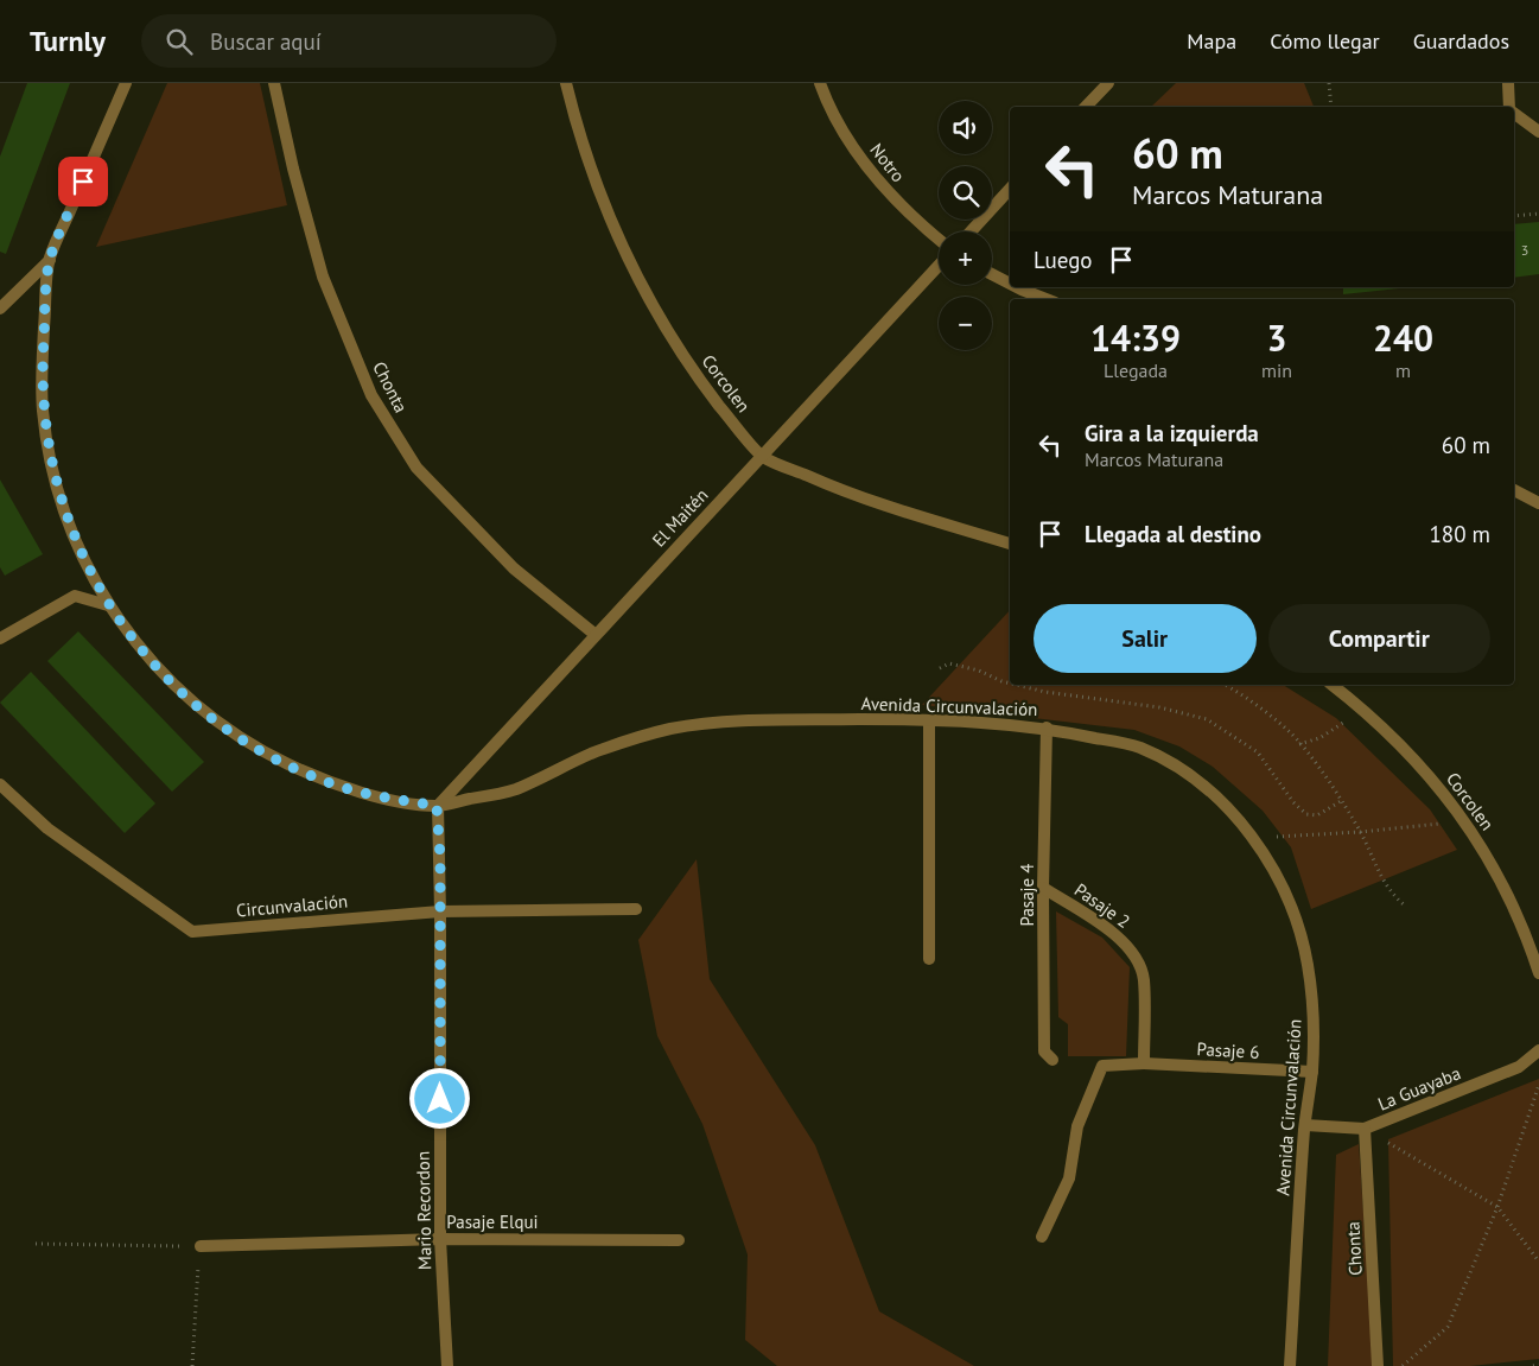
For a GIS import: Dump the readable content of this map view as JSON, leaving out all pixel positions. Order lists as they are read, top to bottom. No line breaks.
{"streets":{"street":["Notro","Corcolen","Chonta","El Maitén","Avenida Circunvalación","Pasaje 4","Circunvalación","Pasaje 2","Pasaje 6","La Guayaba","Mario Recordon","Pasaje Elqui"]},"crossings":[["Corcolen","El Maitén"],["Chonta","El Maitén"],["Chonta","La Guayaba"],["El Maitén","Avenida Circunvalación"],["El Maitén","Mario Recordon"],["Avenida Circunvalación","Pasaje 4"],["Avenida Circunvalación","Pasaje 6"],["Avenida Circunvalación","La Guayaba"],["Avenida Circunvalación","Mario Recordon"],["Pasaje 4","Pasaje 2"],["Circunvalación","Mario Recordon"],["Pasaje 2","Pasaje 6"],["Mario Recordon","Pasaje Elqui"]],"house_numbers":["3"],"page":{"header":"Turnly","search":"Buscar aquí","nav":["Mapa","Cómo llegar","Guardados"],"map_buttons":["+","−"],"turn":["60 m","Marcos Maturana"],"then":"Luego","eta":["14:39","Llegada","3","min","240","m"],"list":[{"name":"Gira a la izquierda","note":"Marcos Maturana","value":"60 m"},{"name":"Llegada al destino","value":"180 m"}],"buttons":["Salir","Compartir"]}}
